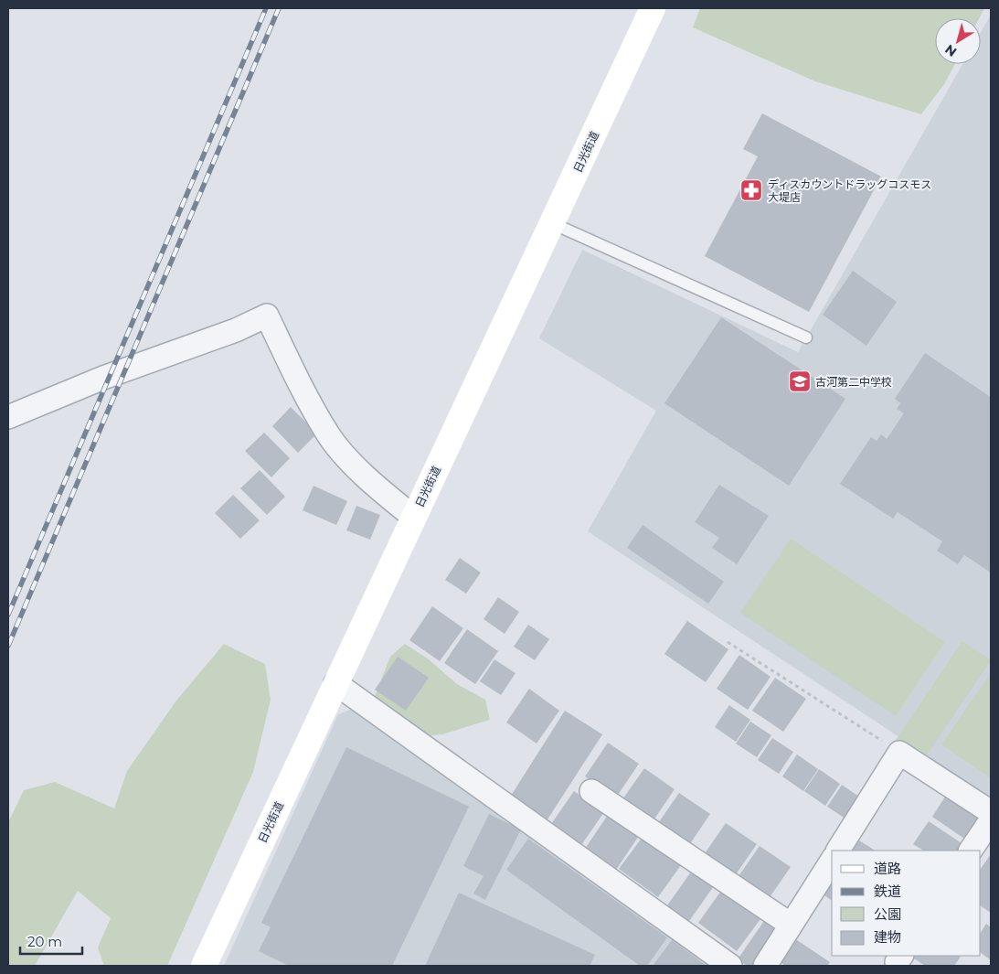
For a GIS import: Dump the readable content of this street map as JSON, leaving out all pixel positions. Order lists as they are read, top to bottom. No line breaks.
{"streets":{"main road":["日光街道"]},"places":{"pharmacy":["ディスカウントドラッグコスモス 大堤店"],"school or university":["古河第二中学校"]},"legend":["道路","鉄道","公園","建物"],"scale_bar":"20 m","north":"bottom left"}
